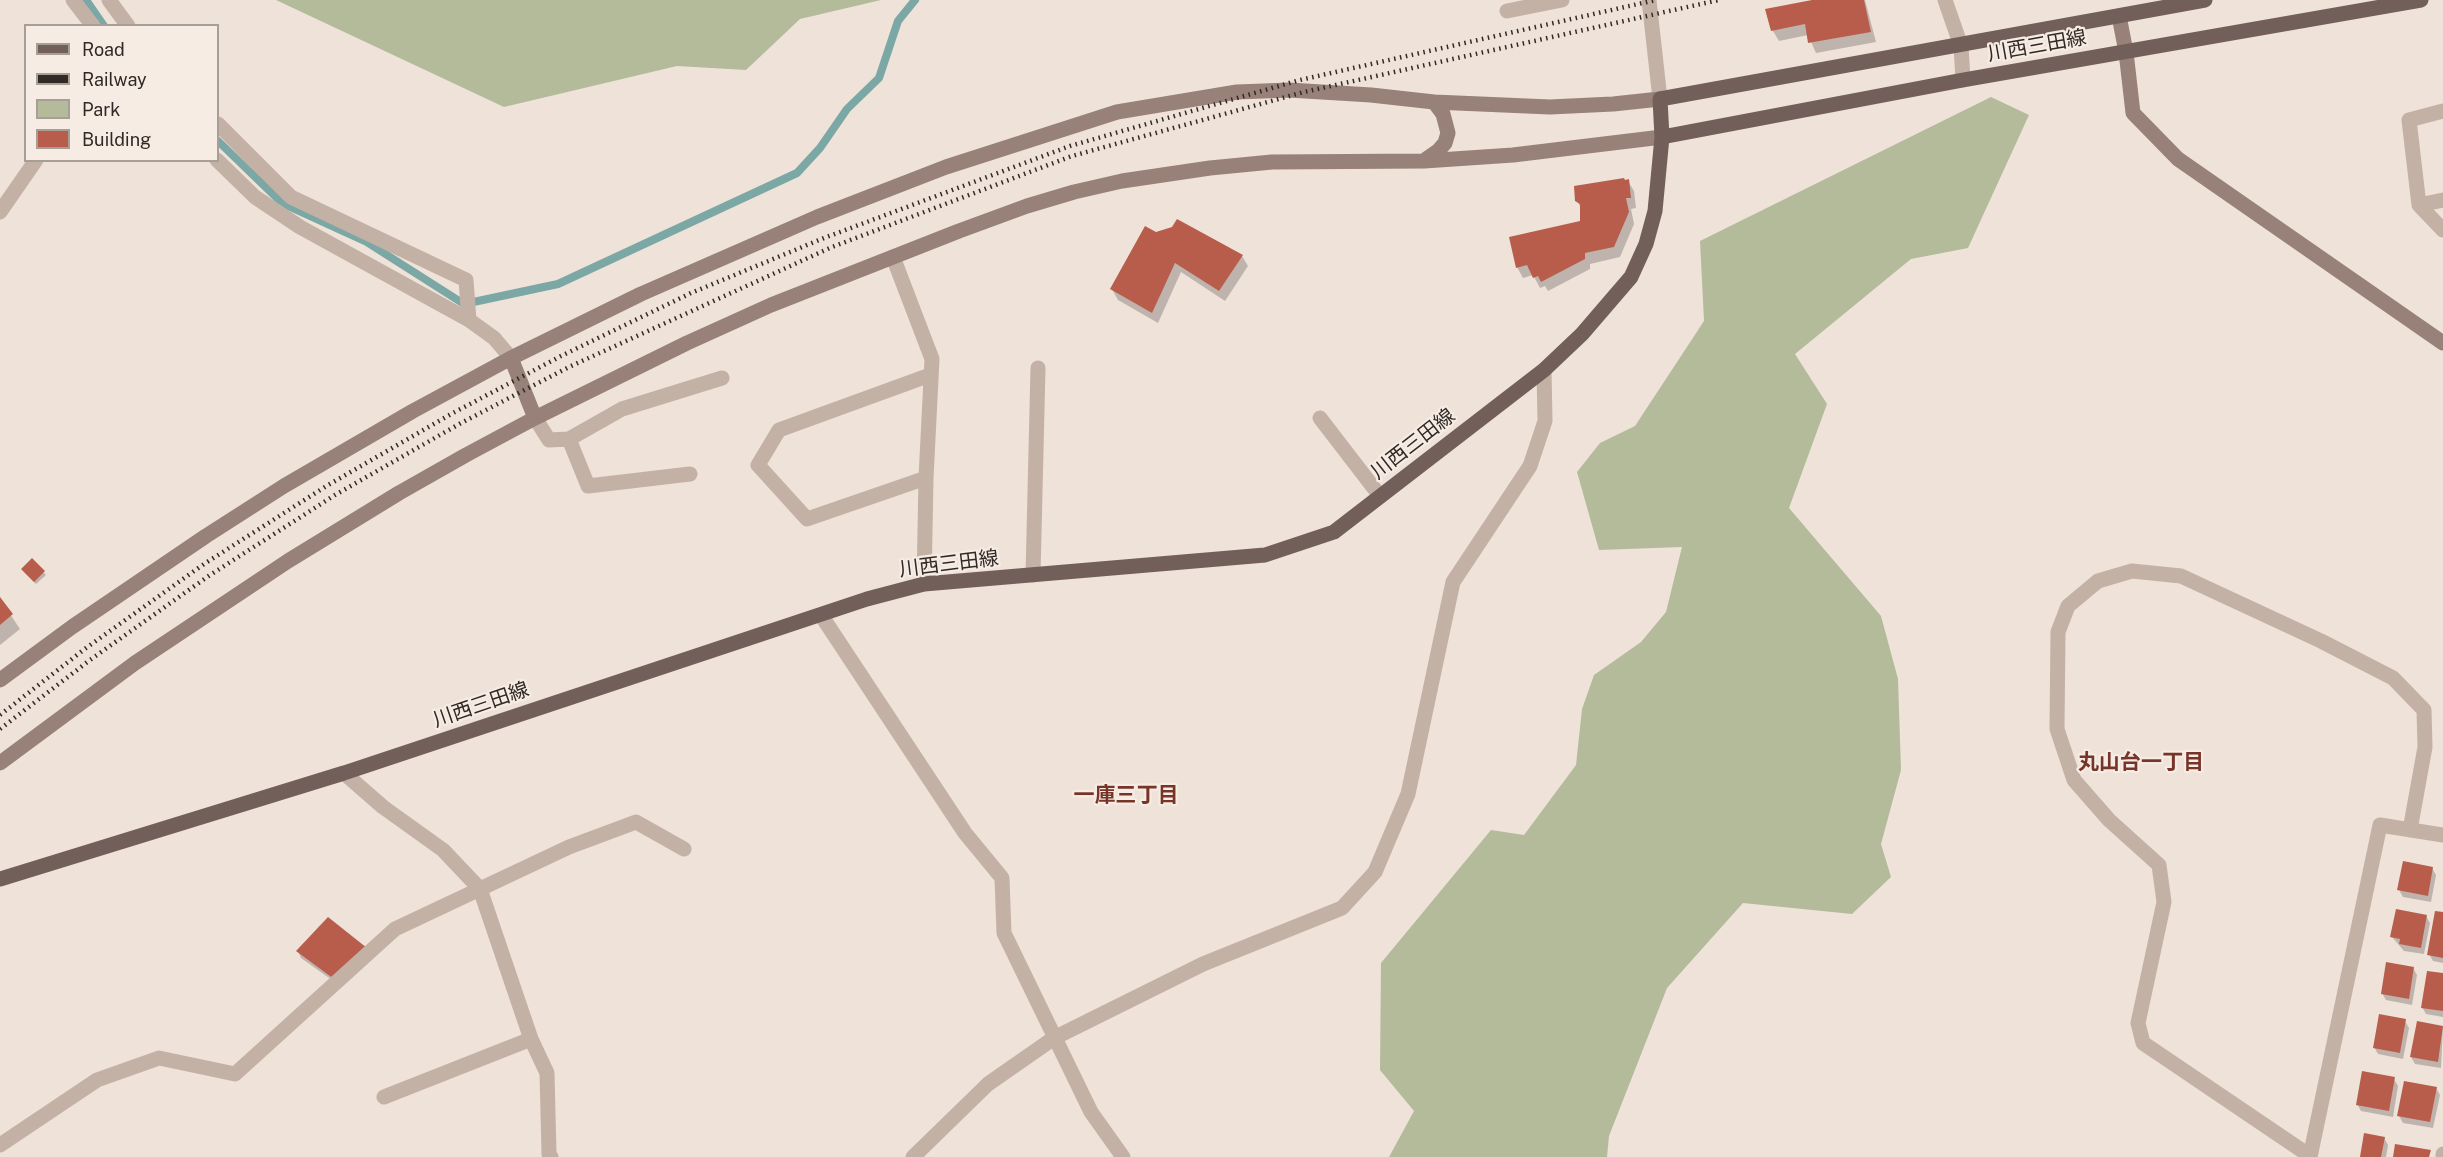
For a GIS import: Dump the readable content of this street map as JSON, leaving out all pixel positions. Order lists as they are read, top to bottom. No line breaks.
{"streets":{"main road":["川西三田線"]},"districts":["丸山台一丁目","一庫三丁目"],"legend":["Road","Railway","Park","Building"]}
